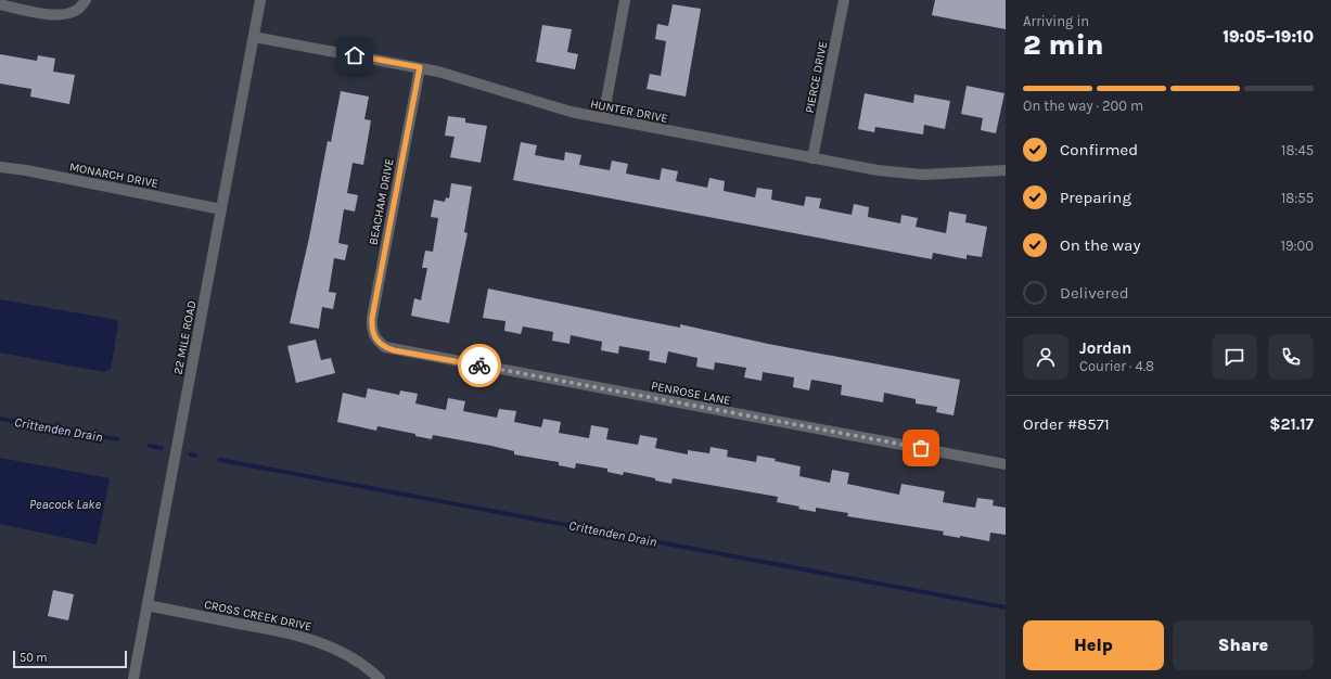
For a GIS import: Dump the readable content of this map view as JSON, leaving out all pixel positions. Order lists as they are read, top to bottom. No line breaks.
{"streets":{"street":["PIERCE DRIVE","HUNTER DRIVE","MONARCH DRIVE","BEACHAM DRIVE","22 MILE ROAD","PENROSE LANE","CROSS CREEK DRIVE"]},"crossings":[["PIERCE DRIVE","HUNTER DRIVE"],["HUNTER DRIVE","BEACHAM DRIVE"],["HUNTER DRIVE","22 MILE ROAD"],["MONARCH DRIVE","22 MILE ROAD"],["BEACHAM DRIVE","PENROSE LANE"],["22 MILE ROAD","CROSS CREEK DRIVE"]],"water":["Crittenden Drain","Peacock Lake"],"scale_bar":"50 m","page":{"heading":["2 min","Arriving in","19:05–19:10"],"panel":["Jordan","Courier · 4.8","Order #8571","$21.17"],"bar":"On the way · 200 m","list":[["Confirmed","18:45"],["Preparing","18:55"],["On the way","19:00"],"Delivered"],"buttons":["Help","Share"],"scale":"50 m"}}
